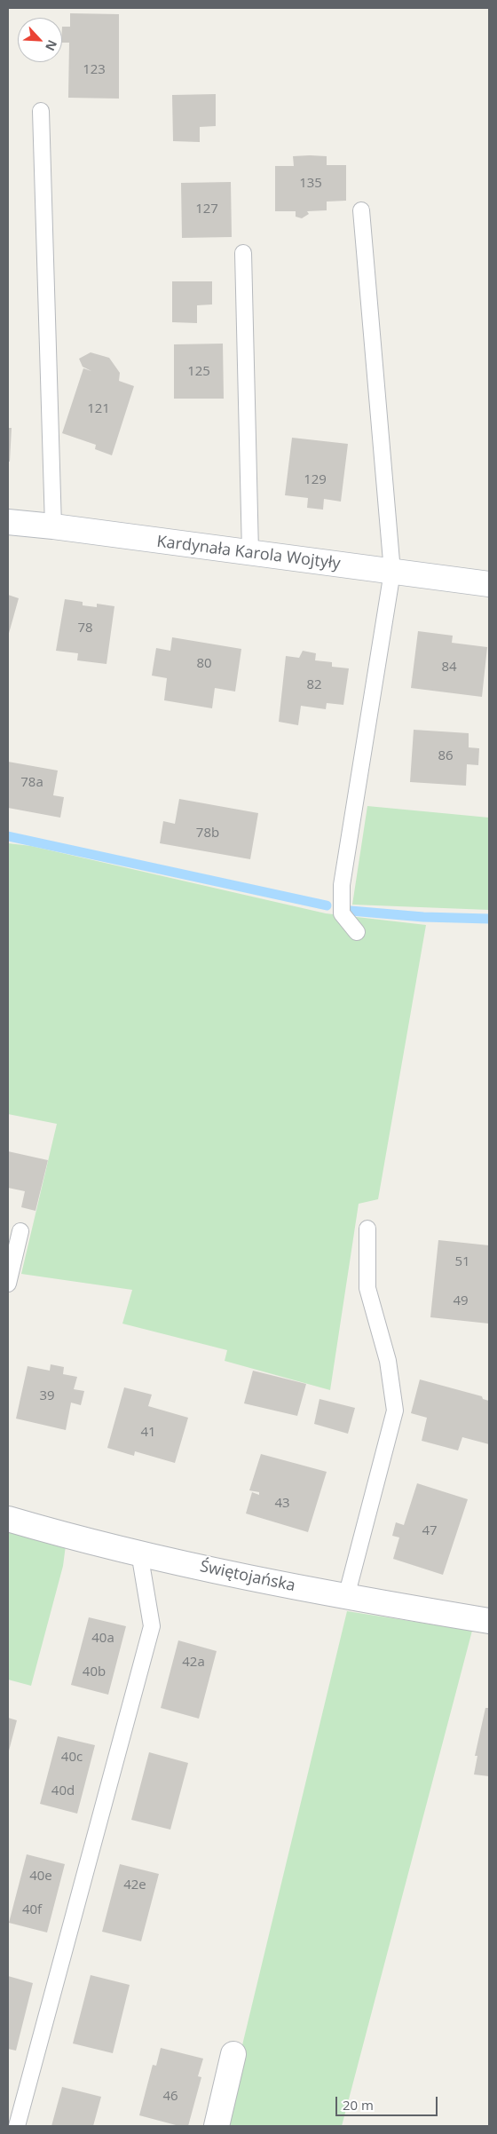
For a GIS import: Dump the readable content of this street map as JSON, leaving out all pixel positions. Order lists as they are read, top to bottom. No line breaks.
{"streets":{"street":["Kardynała Karola Wojtyły","Świętojańska"]},"house_numbers":["123","135","127","125","121","129","78","80","84","82","86","78a","78b","51","49","39","41","43","47","40a","42a","40b","40c","40d","40e","42e","40f","46"],"scale_bar":"20 m","north":"bottom right"}
